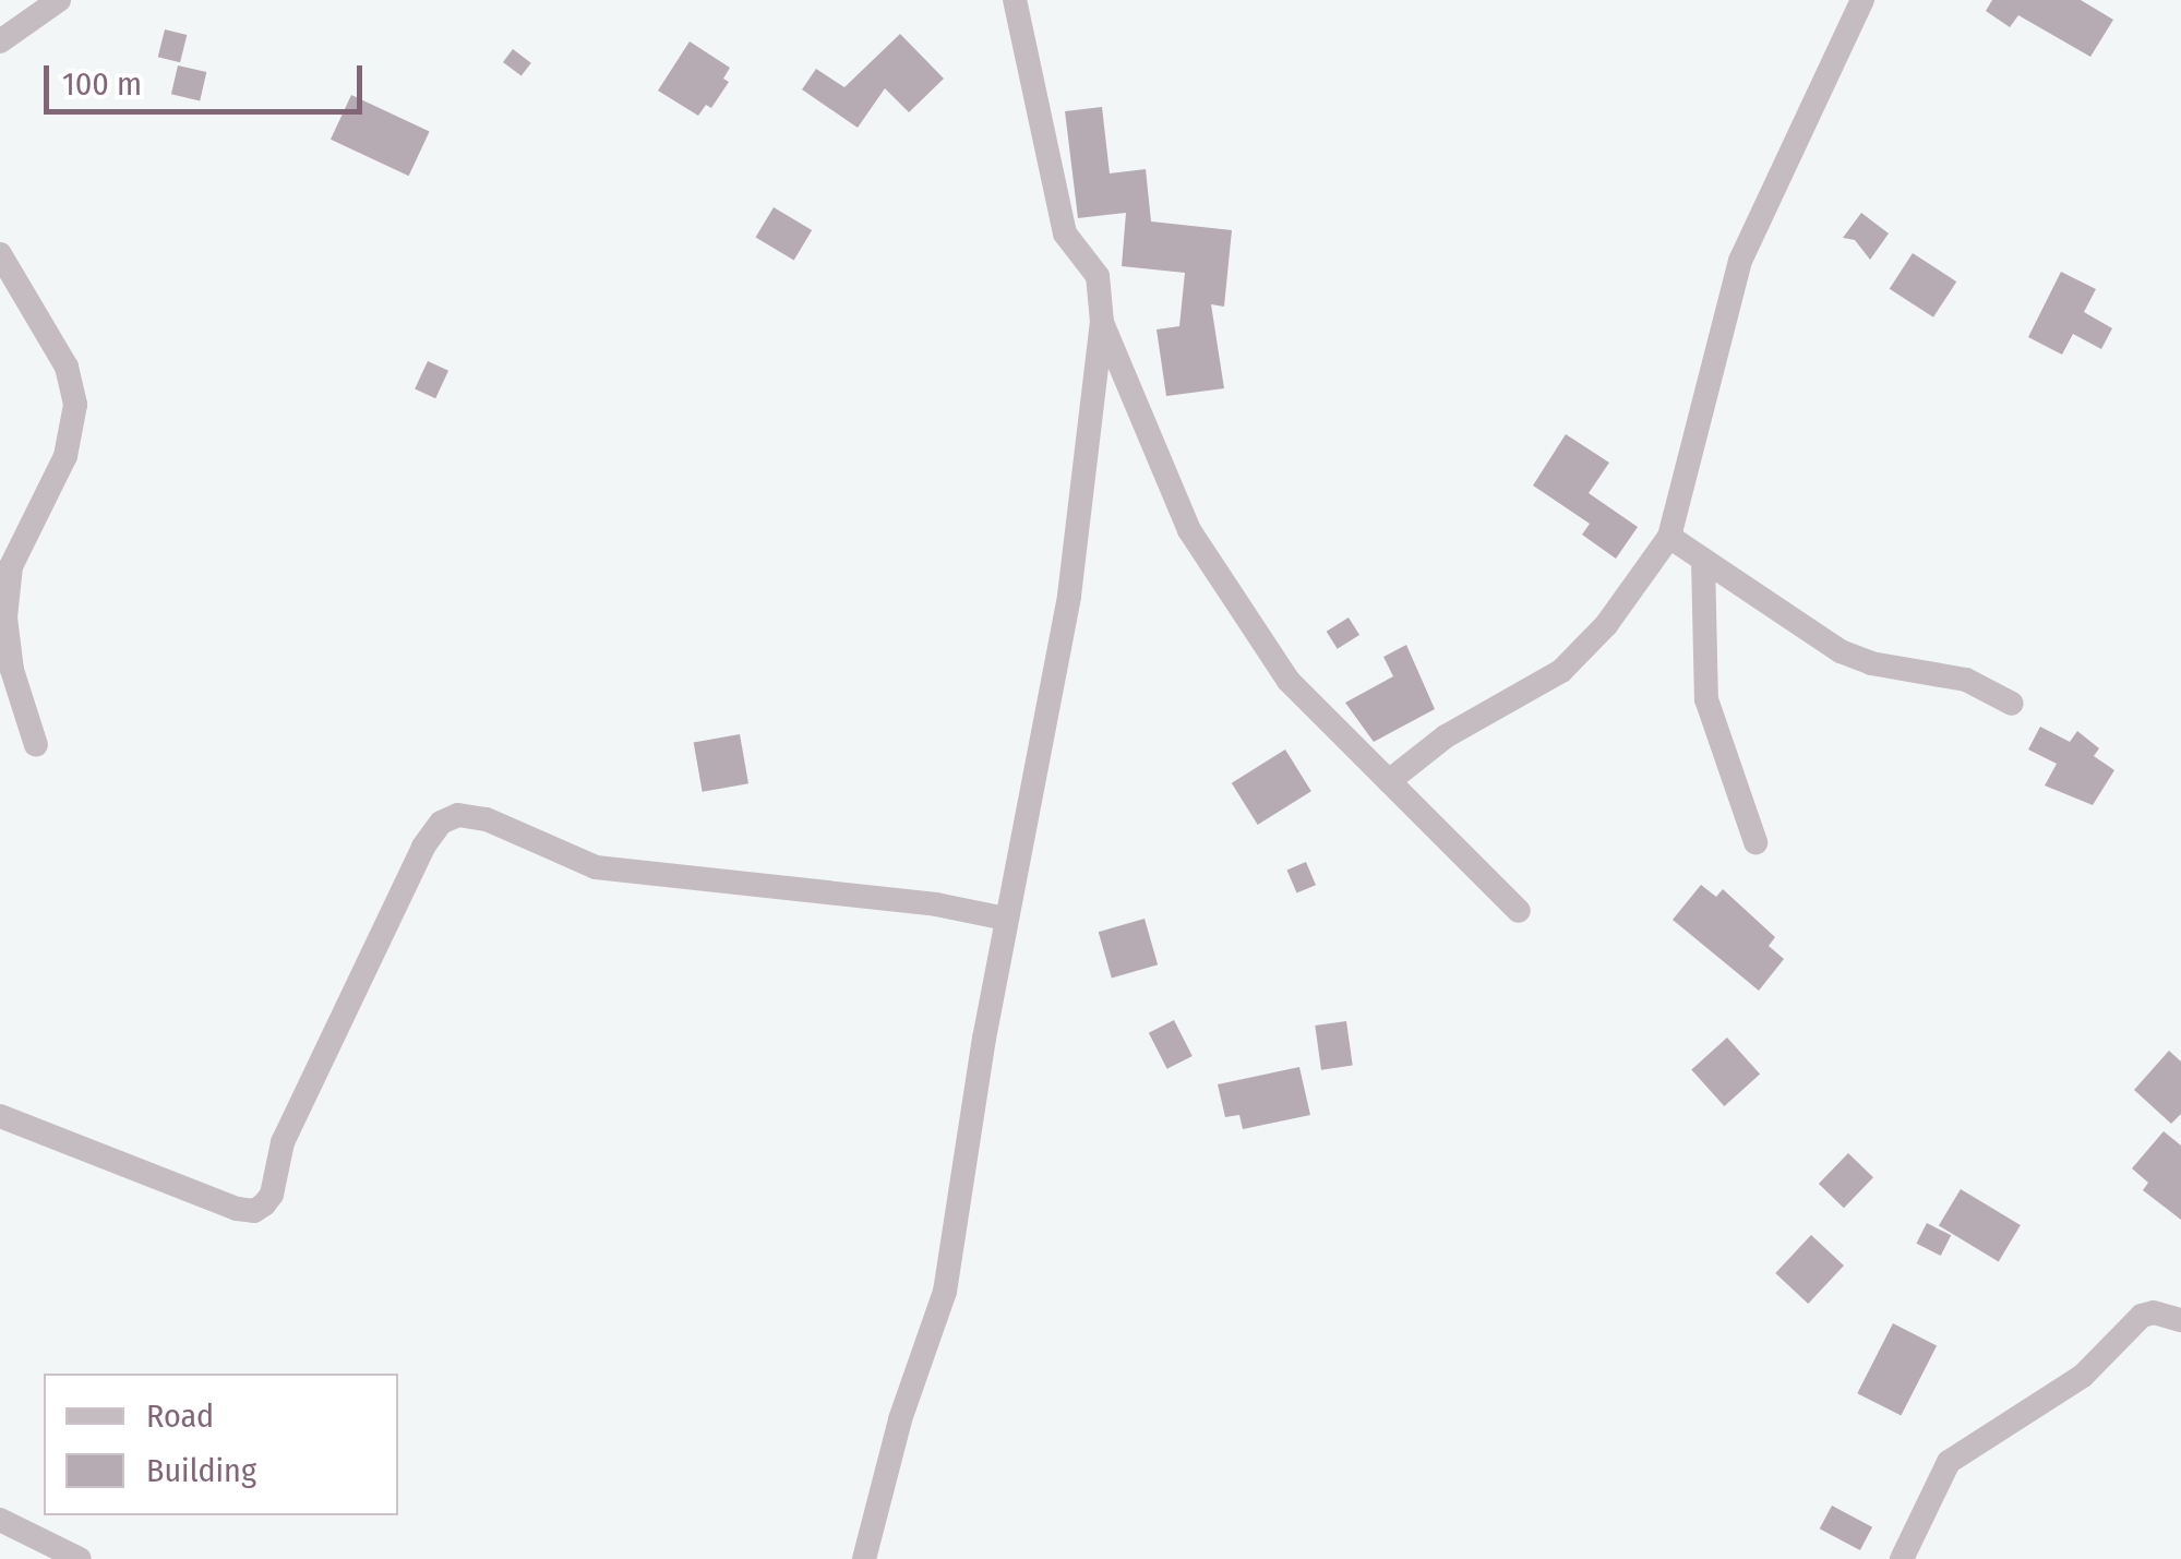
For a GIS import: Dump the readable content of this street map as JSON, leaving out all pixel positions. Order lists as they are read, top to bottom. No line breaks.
{"legend":["Road","Building"],"scale_bar":"100 m"}
